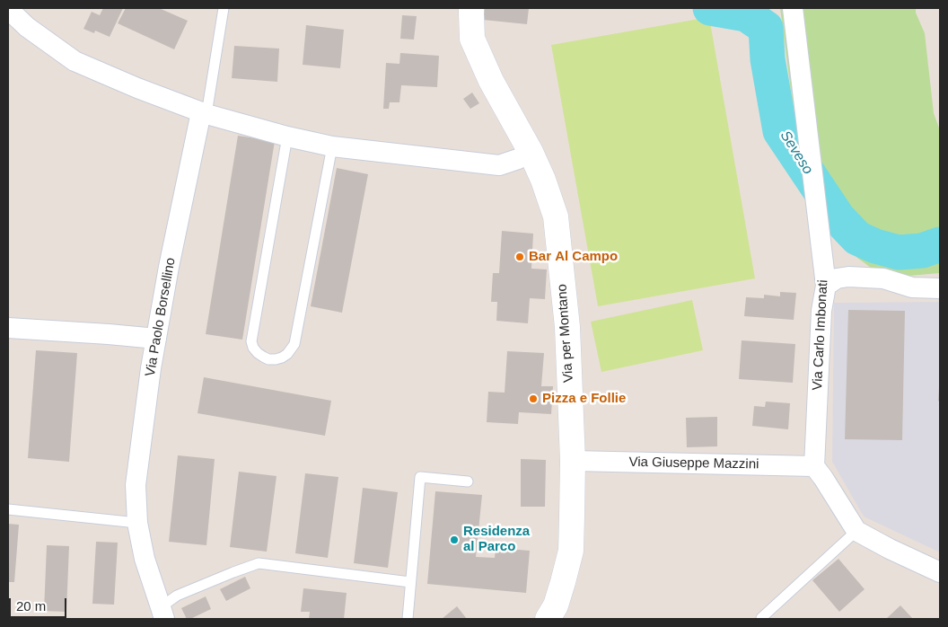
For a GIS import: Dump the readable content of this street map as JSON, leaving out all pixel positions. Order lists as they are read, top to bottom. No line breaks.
{"streets":{"street":["Via Paolo Borsellino","Via per Montano","Via Carlo Imbonati","Via Giuseppe Mazzini"]},"crossings":[["Via per Montano","Via Giuseppe Mazzini"],["Via Carlo Imbonati","Via Giuseppe Mazzini"]],"water":["Seveso"],"places":["Bar Al Campo","Pizza e Follie","Residenza al Parco"],"scale_bar":"20 m"}
